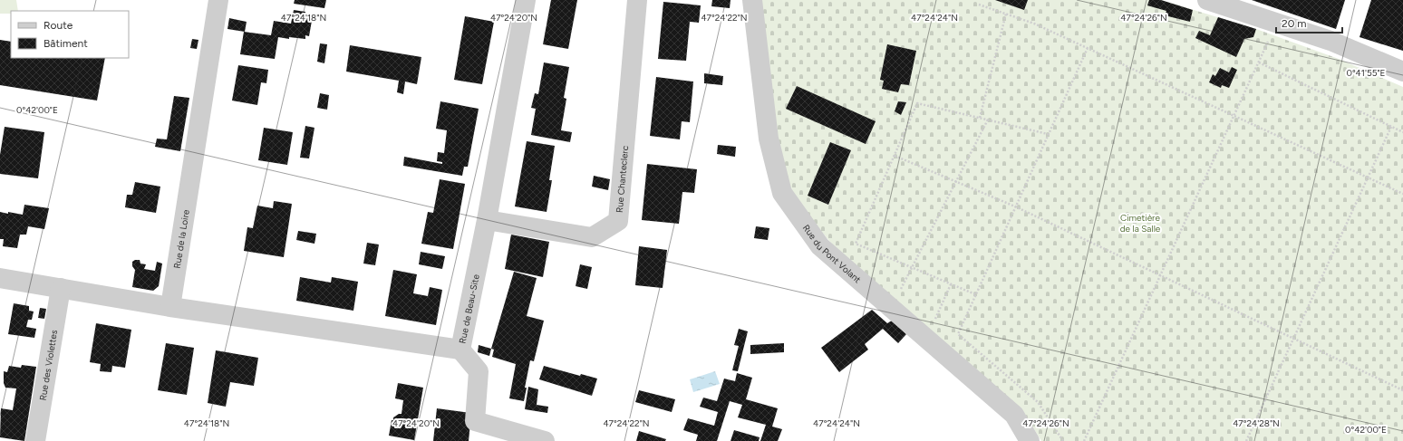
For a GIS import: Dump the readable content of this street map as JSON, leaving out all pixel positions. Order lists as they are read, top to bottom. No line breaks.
{"streets":{"street":["Rue Chanteclerc","Rue de la Loire","Rue du Pont Volant","Rue de Beau-Site","Rue des Violettes"]},"crossings":[["Rue Chanteclerc","Rue de Beau-Site"],["Rue de la Loire","Rue de Beau-Site"]],"parks":["Cimetière de la Salle"],"legend":["Route","Bâtiment"],"scale_bar":"20 m","coordinates":["47°24'18\"N","47°24'20\"N","47°24'22\"N","47°24'24\"N","47°24'26\"N","0°41'55\"E","0°42'00\"E","47°24'28\"N"]}
